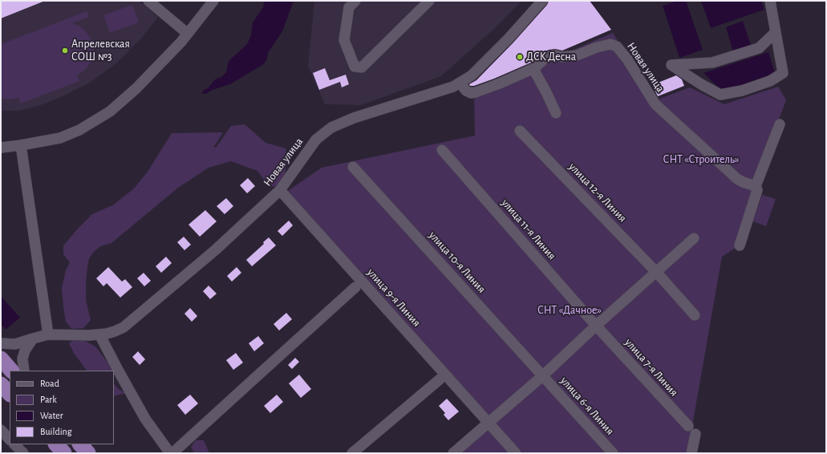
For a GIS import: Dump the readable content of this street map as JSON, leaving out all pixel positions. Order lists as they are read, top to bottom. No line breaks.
{"streets":{"street":["Новая улица","улица 12-я Линия","улица 11-я Линия","улица 10-я Линия","улица 9-я Линия","улица 7-я Линия","улица 6-я Линия"]},"crossings":[["Новая улица","улица 9-я Линия"],["улица 11-я Линия","улица 7-я Линия"],["улица 10-я Линия","улица 6-я Линия"]],"parks":["СНТ «Строитель»","СНТ «Дачное»"],"places":["Апрелевская СОШ №3","ДСК Десна"],"legend":["Road","Park","Water","Building"]}
